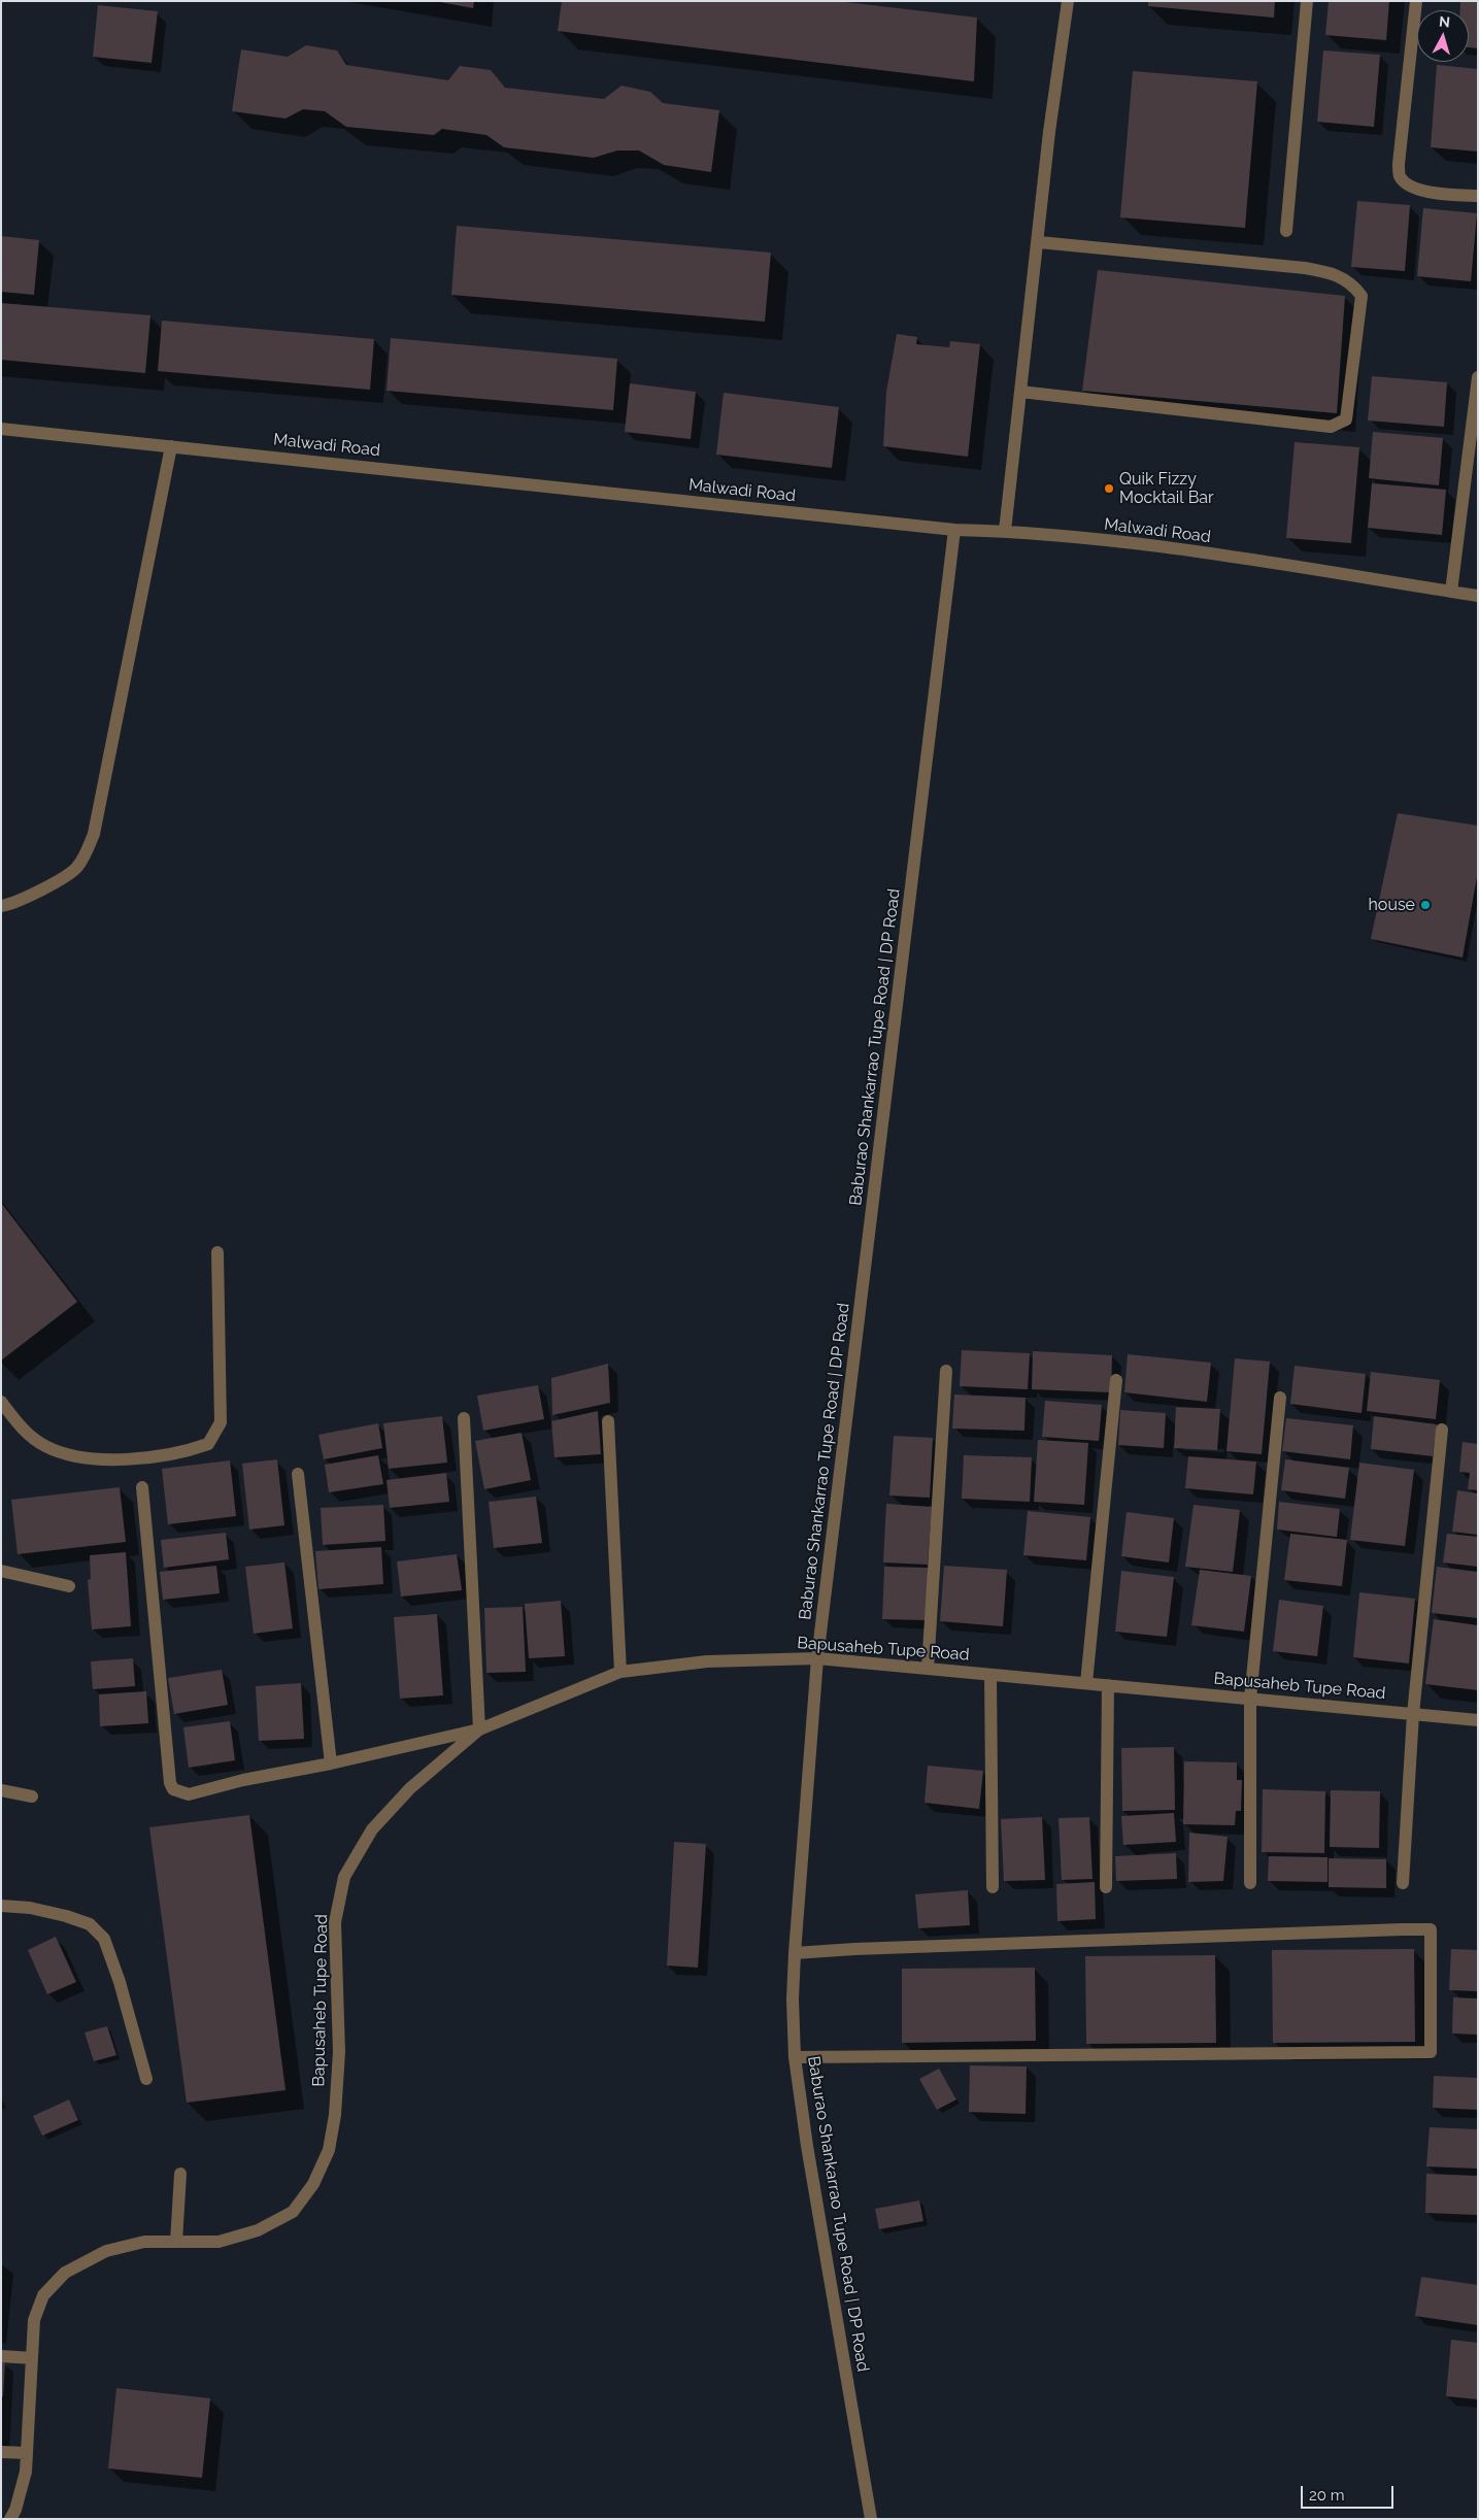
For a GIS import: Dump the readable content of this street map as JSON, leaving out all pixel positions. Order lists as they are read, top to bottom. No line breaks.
{"streets":{"street":["Malwadi Road","Baburao Shankarrao Tupe Road | DP Road","Bapusaheb Tupe Road"]},"crossings":[["Malwadi Road","Baburao Shankarrao Tupe Road | DP Road"],["Baburao Shankarrao Tupe Road | DP Road","Bapusaheb Tupe Road"]],"places":["Quik Fizzy Mocktail Bar","house"],"scale_bar":"20 m","north":"top"}
